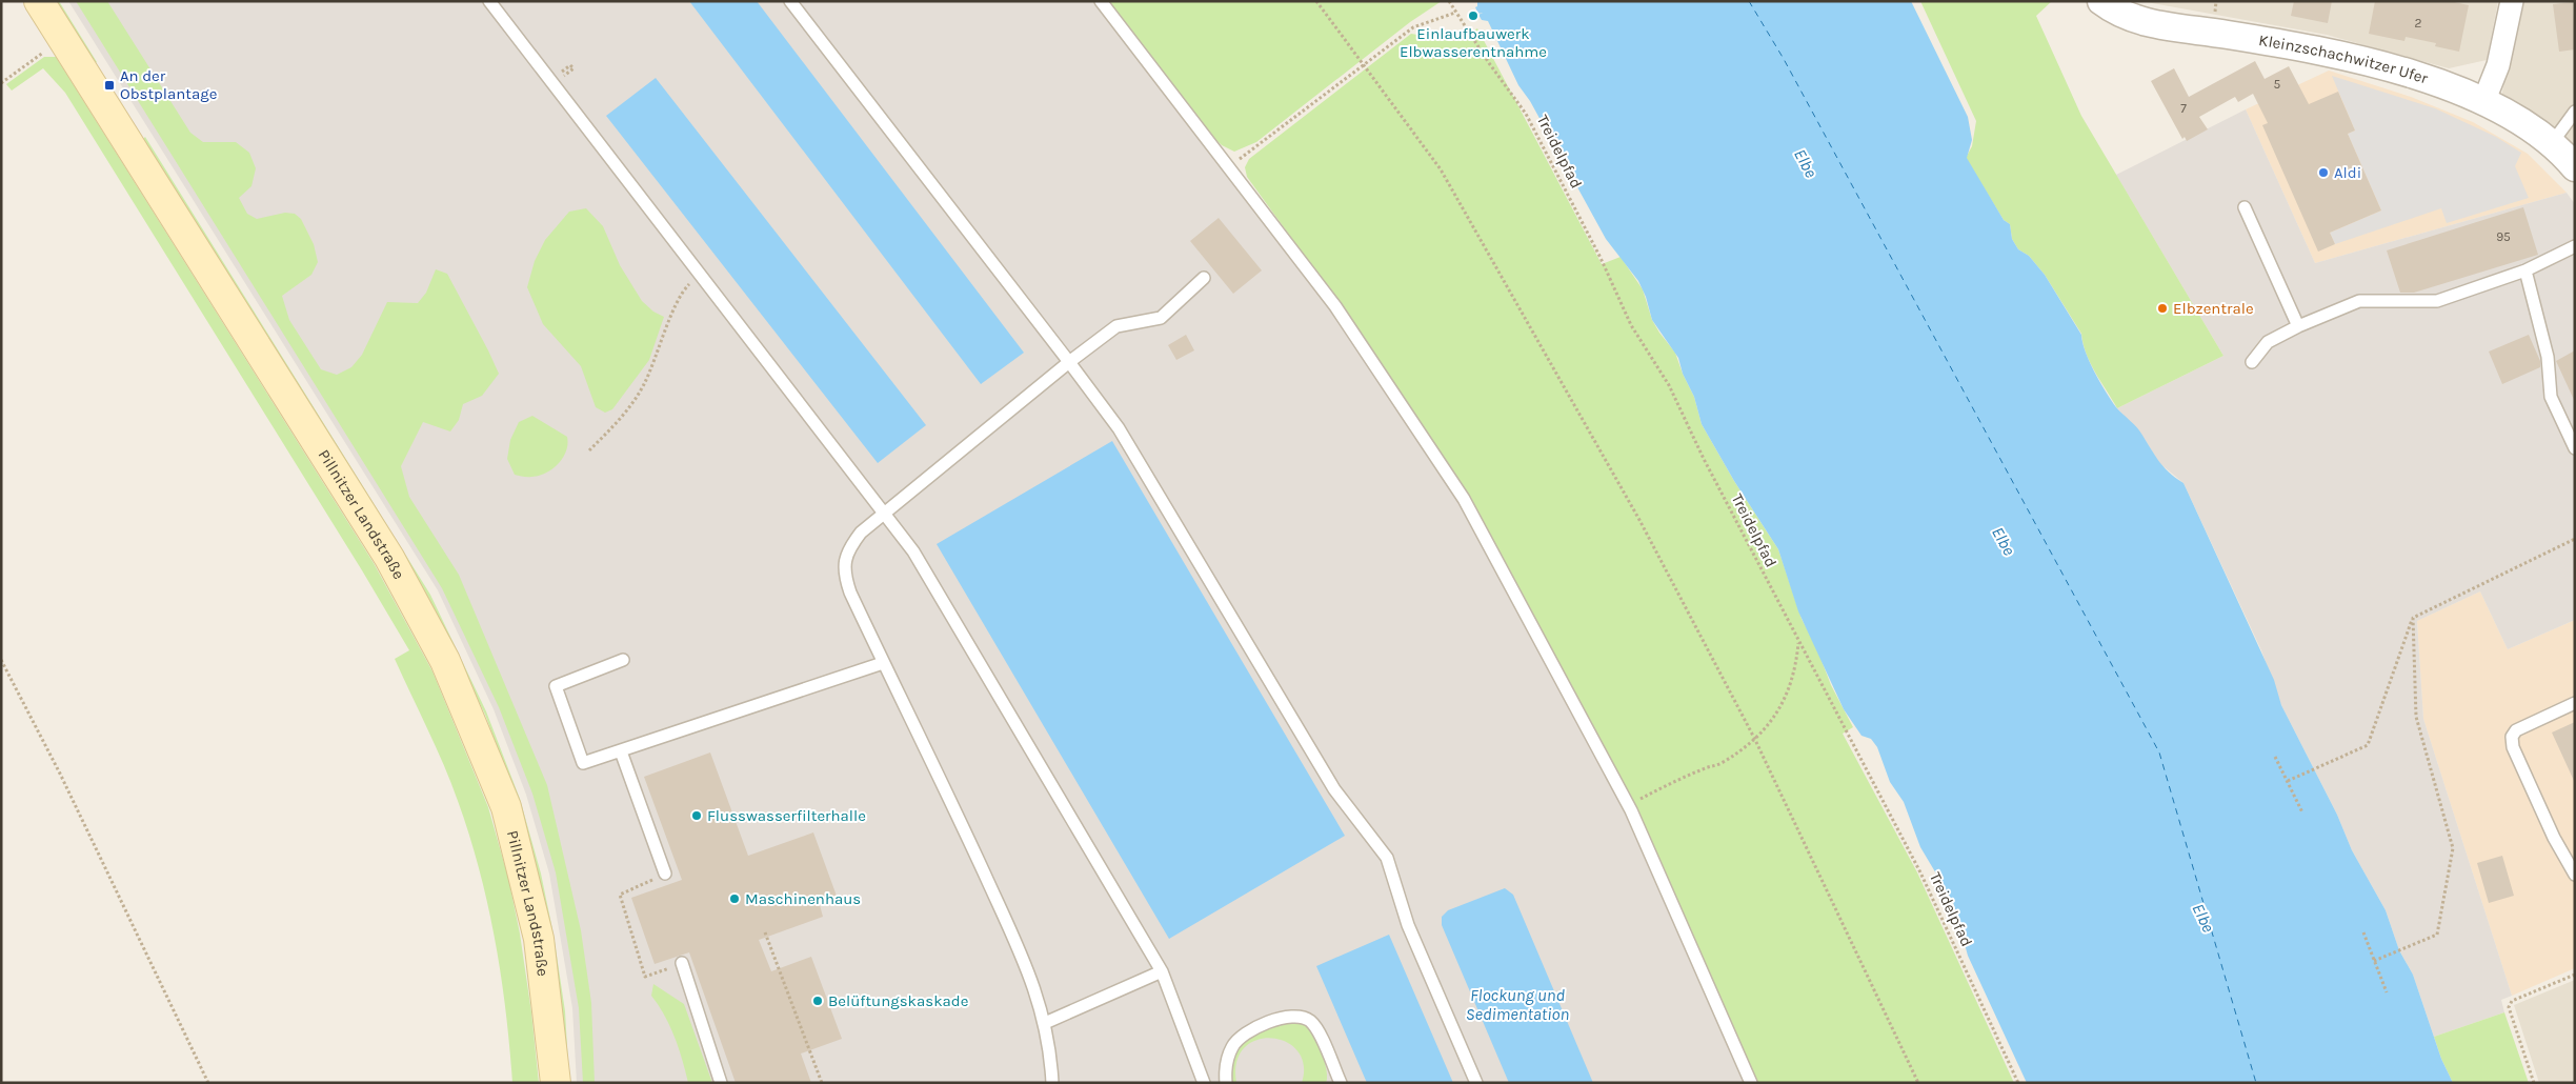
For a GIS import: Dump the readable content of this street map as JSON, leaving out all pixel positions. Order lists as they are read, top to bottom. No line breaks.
{"streets":{"main road":["Pillnitzer Landstraße"],"street":["Kleinzschachwitzer Ufer"],"path":["Treidelpfad"]},"water":["Elbe","Flockung und Sedimentation"],"places":{"other":["Einlaufbauwerk Elbwasserentnahme","Aldi","Elbzentrale","Flusswasserfilterhalle","Maschinenhaus","Belüftungskaskade"],"transit":["An der Obstplantage"]},"house_numbers":["2","5","7","95"]}
